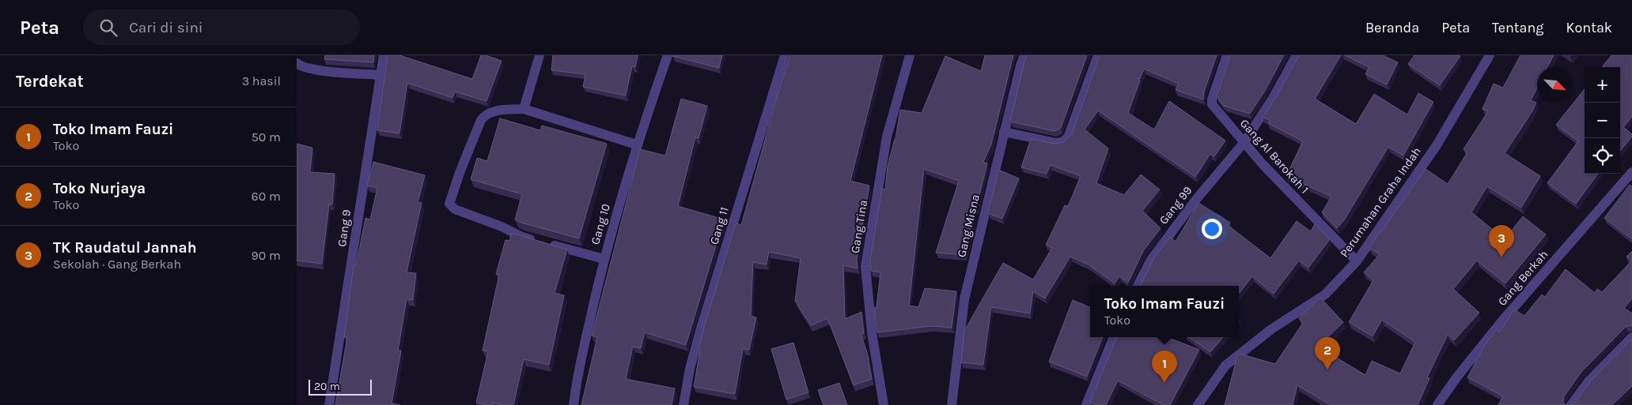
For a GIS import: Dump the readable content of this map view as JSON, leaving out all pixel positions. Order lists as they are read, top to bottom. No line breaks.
{"streets":{"street":["Gang Al Barokah 1","Perumahan Graha Indah","Gang 99","Gang 10","Gang 11","Gang Misna","Gang Tina","Gang 9","Gang Berkah"]},"crossings":[["Gang Al Barokah 1","Perumahan Graha Indah"],["Gang Al Barokah 1","Gang 99"]],"scale_bar":"20 m","north":"bottom right","page":{"header":"Peta","search":"Cari di sini","nav":["Beranda","Peta","Tentang","Kontak"],"heading":["Terdekat","3 hasil"],"map_buttons":["+","−"],"list":[{"mark":"1","name":"Toko Imam Fauzi","note":"Toko","value":"50 m"},{"mark":"2","name":"Toko Nurjaya","note":"Toko","value":"60 m"},{"mark":"3","name":"TK Raudatul Jannah","note":"Sekolah · Gang Berkah","value":"90 m"}],"pins":["3","2","1"],"popup":["Toko Imam Fauzi","Toko"],"scale":"20 m"}}
